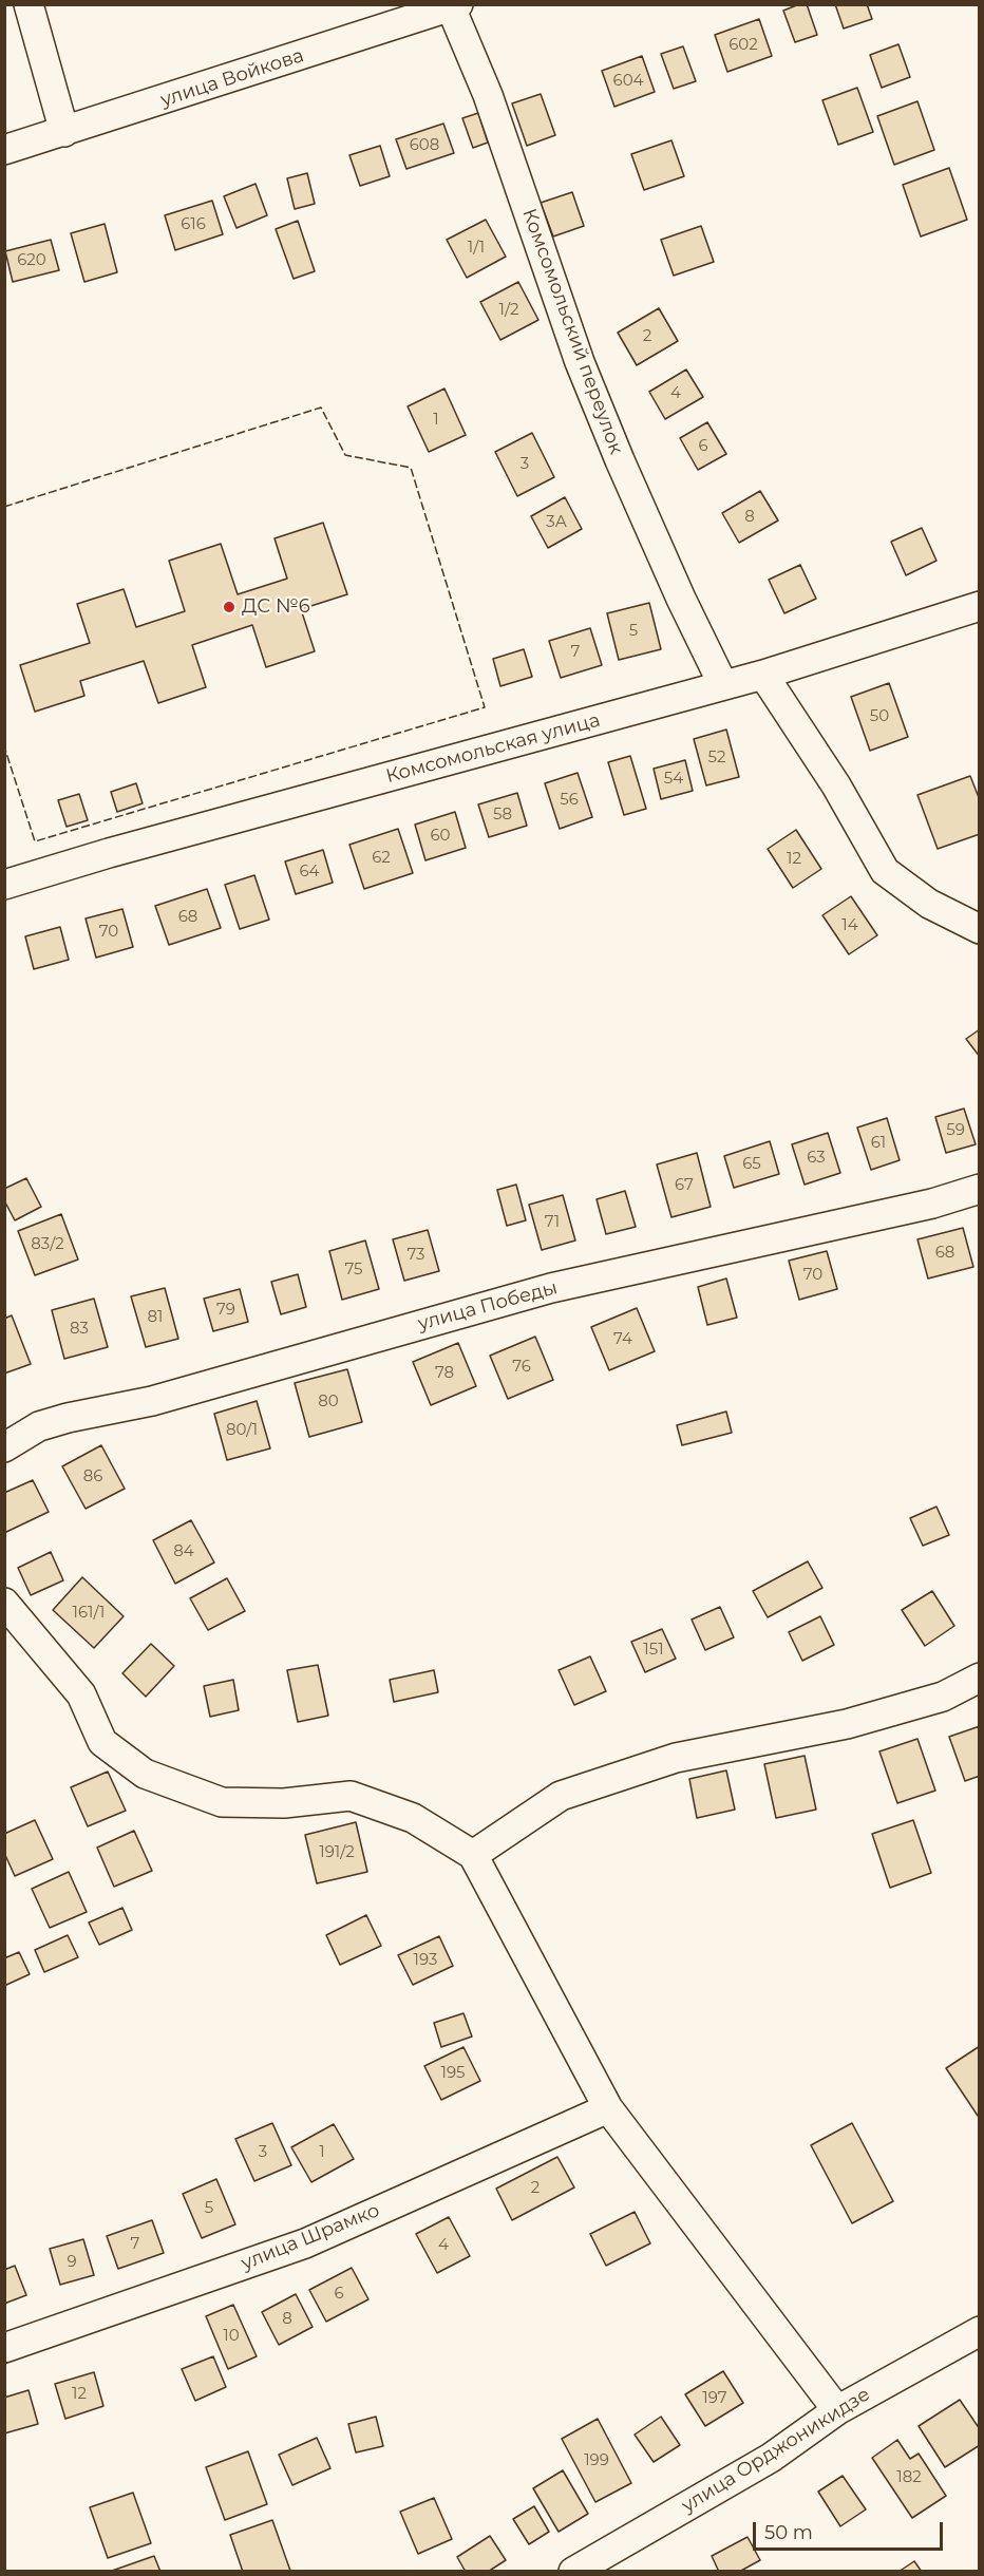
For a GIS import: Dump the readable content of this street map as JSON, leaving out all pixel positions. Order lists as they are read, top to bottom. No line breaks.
{"streets":{"street":["улица Войкова","Комсомольский переулок","Комсомольская улица","улица Победы","улица Шрамко","улица Орджоникидзе"]},"crossings":[["улица Войкова","Комсомольский переулок"],["Комсомольский переулок","Комсомольская улица"]],"places":["ДС №6"],"house_numbers":["602","604","608","616","1/1","620","1/2","2","4","1","6","3","8","3А","5","7","50","52","54","56","58","60","62","12","64","68","14","70","59","61","63","65","67","71","83/2","68","73","75","70","79","81","83","74","76","78","80","80/1","86","84","161/1","151","191/2","193","195","3","1","2","5","7","4","9","6","8","10","12","197","199","182"],"scale_bar":"50 m"}
